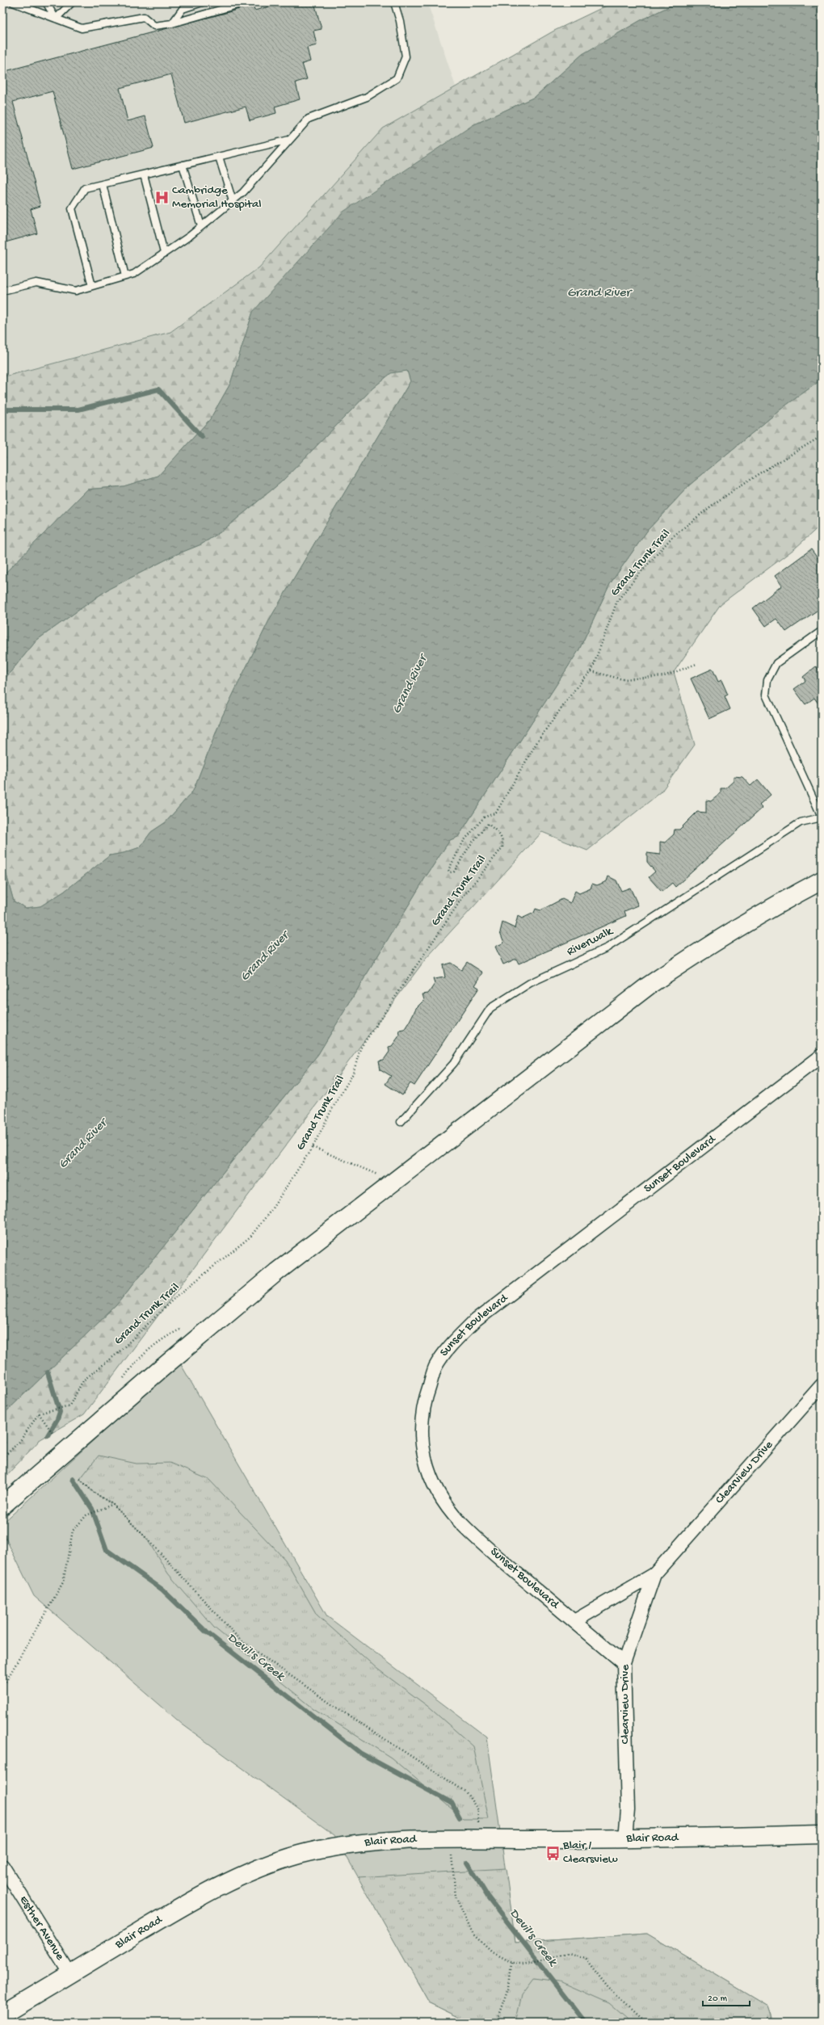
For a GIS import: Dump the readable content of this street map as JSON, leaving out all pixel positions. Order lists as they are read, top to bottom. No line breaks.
{"streets":{"main road":["Blair Road"],"street":["Sunset Boulevard","Clearview Drive","Esther Avenue"],"lane":["Riverwalk"],"path":["Grand Trunk Trail"]},"crossings":[["Sunset Boulevard","Clearview Drive"],["Clearview Drive","Blair Road"],["Blair Road","Esther Avenue"]],"water":["Grand River","Devil's Creek"],"places":{"hospital":["Cambridge Memorial Hospital"],"bus stop":["Blair / Clearsview"]},"scale_bar":"20 m"}
